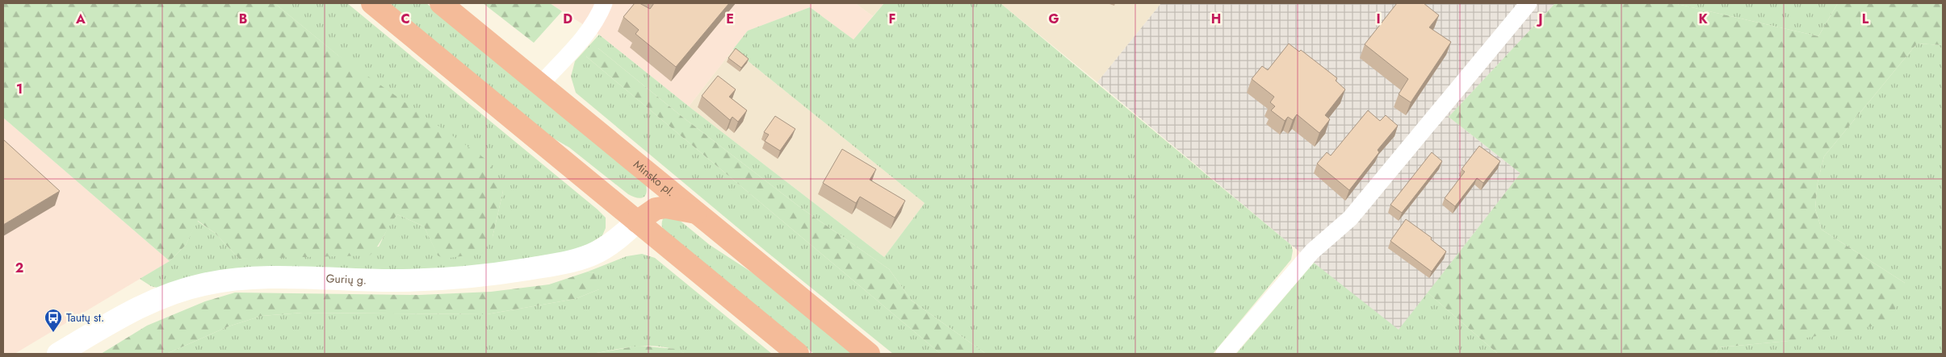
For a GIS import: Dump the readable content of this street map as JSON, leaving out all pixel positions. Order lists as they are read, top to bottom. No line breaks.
{"streets":{"highway":["Minsko pl."],"street":["Gurių g."]},"places":{"bus stop":["Tautų st."]},"grid":{"columns":["A","B","C","D","E","F","G","H","I","J","K","L"],"rows":["1","2"]}}
